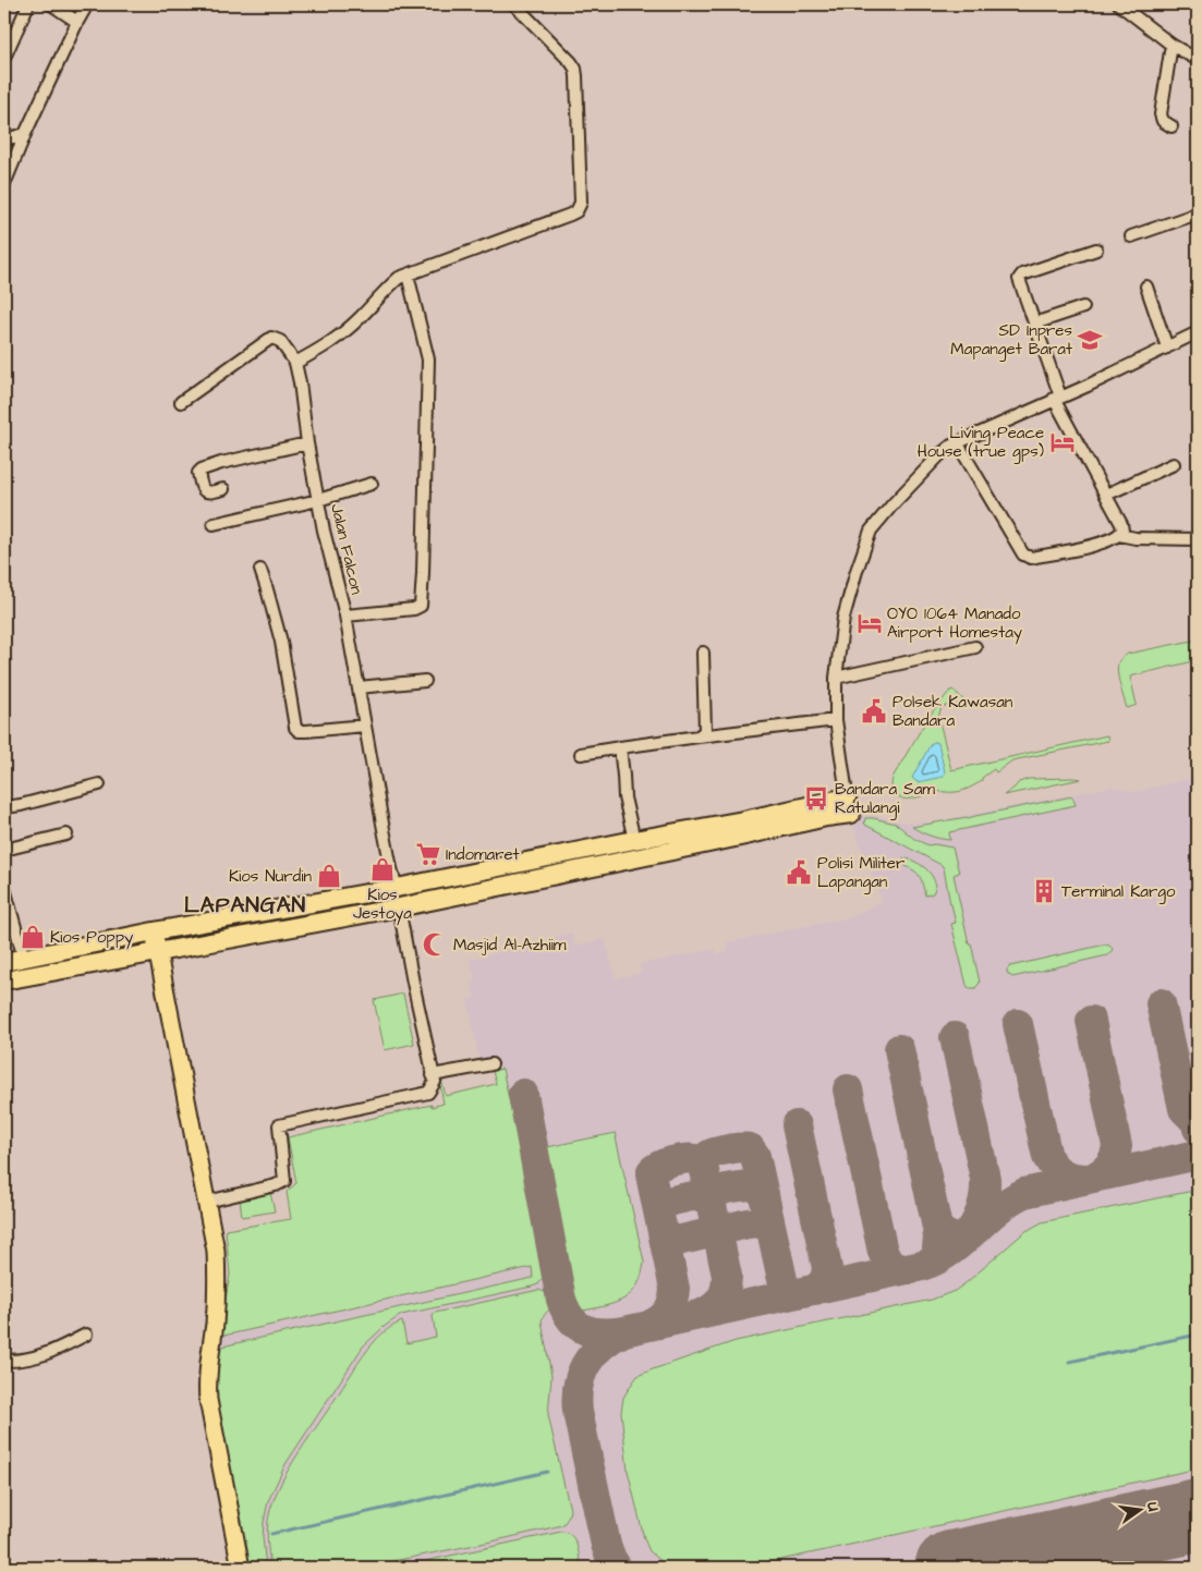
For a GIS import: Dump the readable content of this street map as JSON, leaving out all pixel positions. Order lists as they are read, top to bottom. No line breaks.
{"streets":{"street":["Jalan Falcon"]},"districts":["LAPANGAN"],"places":{"school or university":["SD Inpres Mapanget Barat"],"hotel":["Living Peace House (true gps)","OYO 1064 Manado Airport Homestay"],"public building":["Polsek Kawasan Bandara","Polisi Militer Lapangan"],"bus stop":["Bandara Sam Ratulangi"],"supermarket":["Indomaret"],"shop":["Kios Jestoya","Kios Nurdin","Kios Poppy"],"building":["Terminal Kargo"],"mosque":["Masjid Al-Azhiim"]},"north":"right"}
